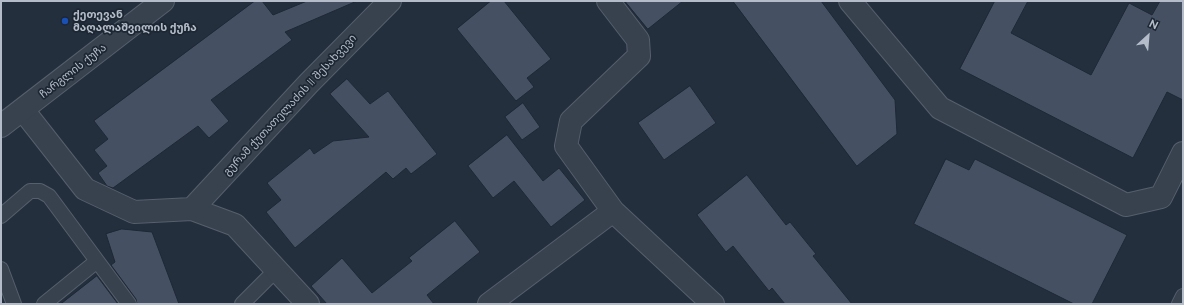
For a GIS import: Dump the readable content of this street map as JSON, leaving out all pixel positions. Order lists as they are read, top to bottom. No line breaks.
{"streets":{"street":["ჩარგლის ქუჩა","გურამ ქუთათელაძის II შესახვევი"]},"places":["ქეთევან მაღალაშვილის ქუჩა"],"north":"top right"}
